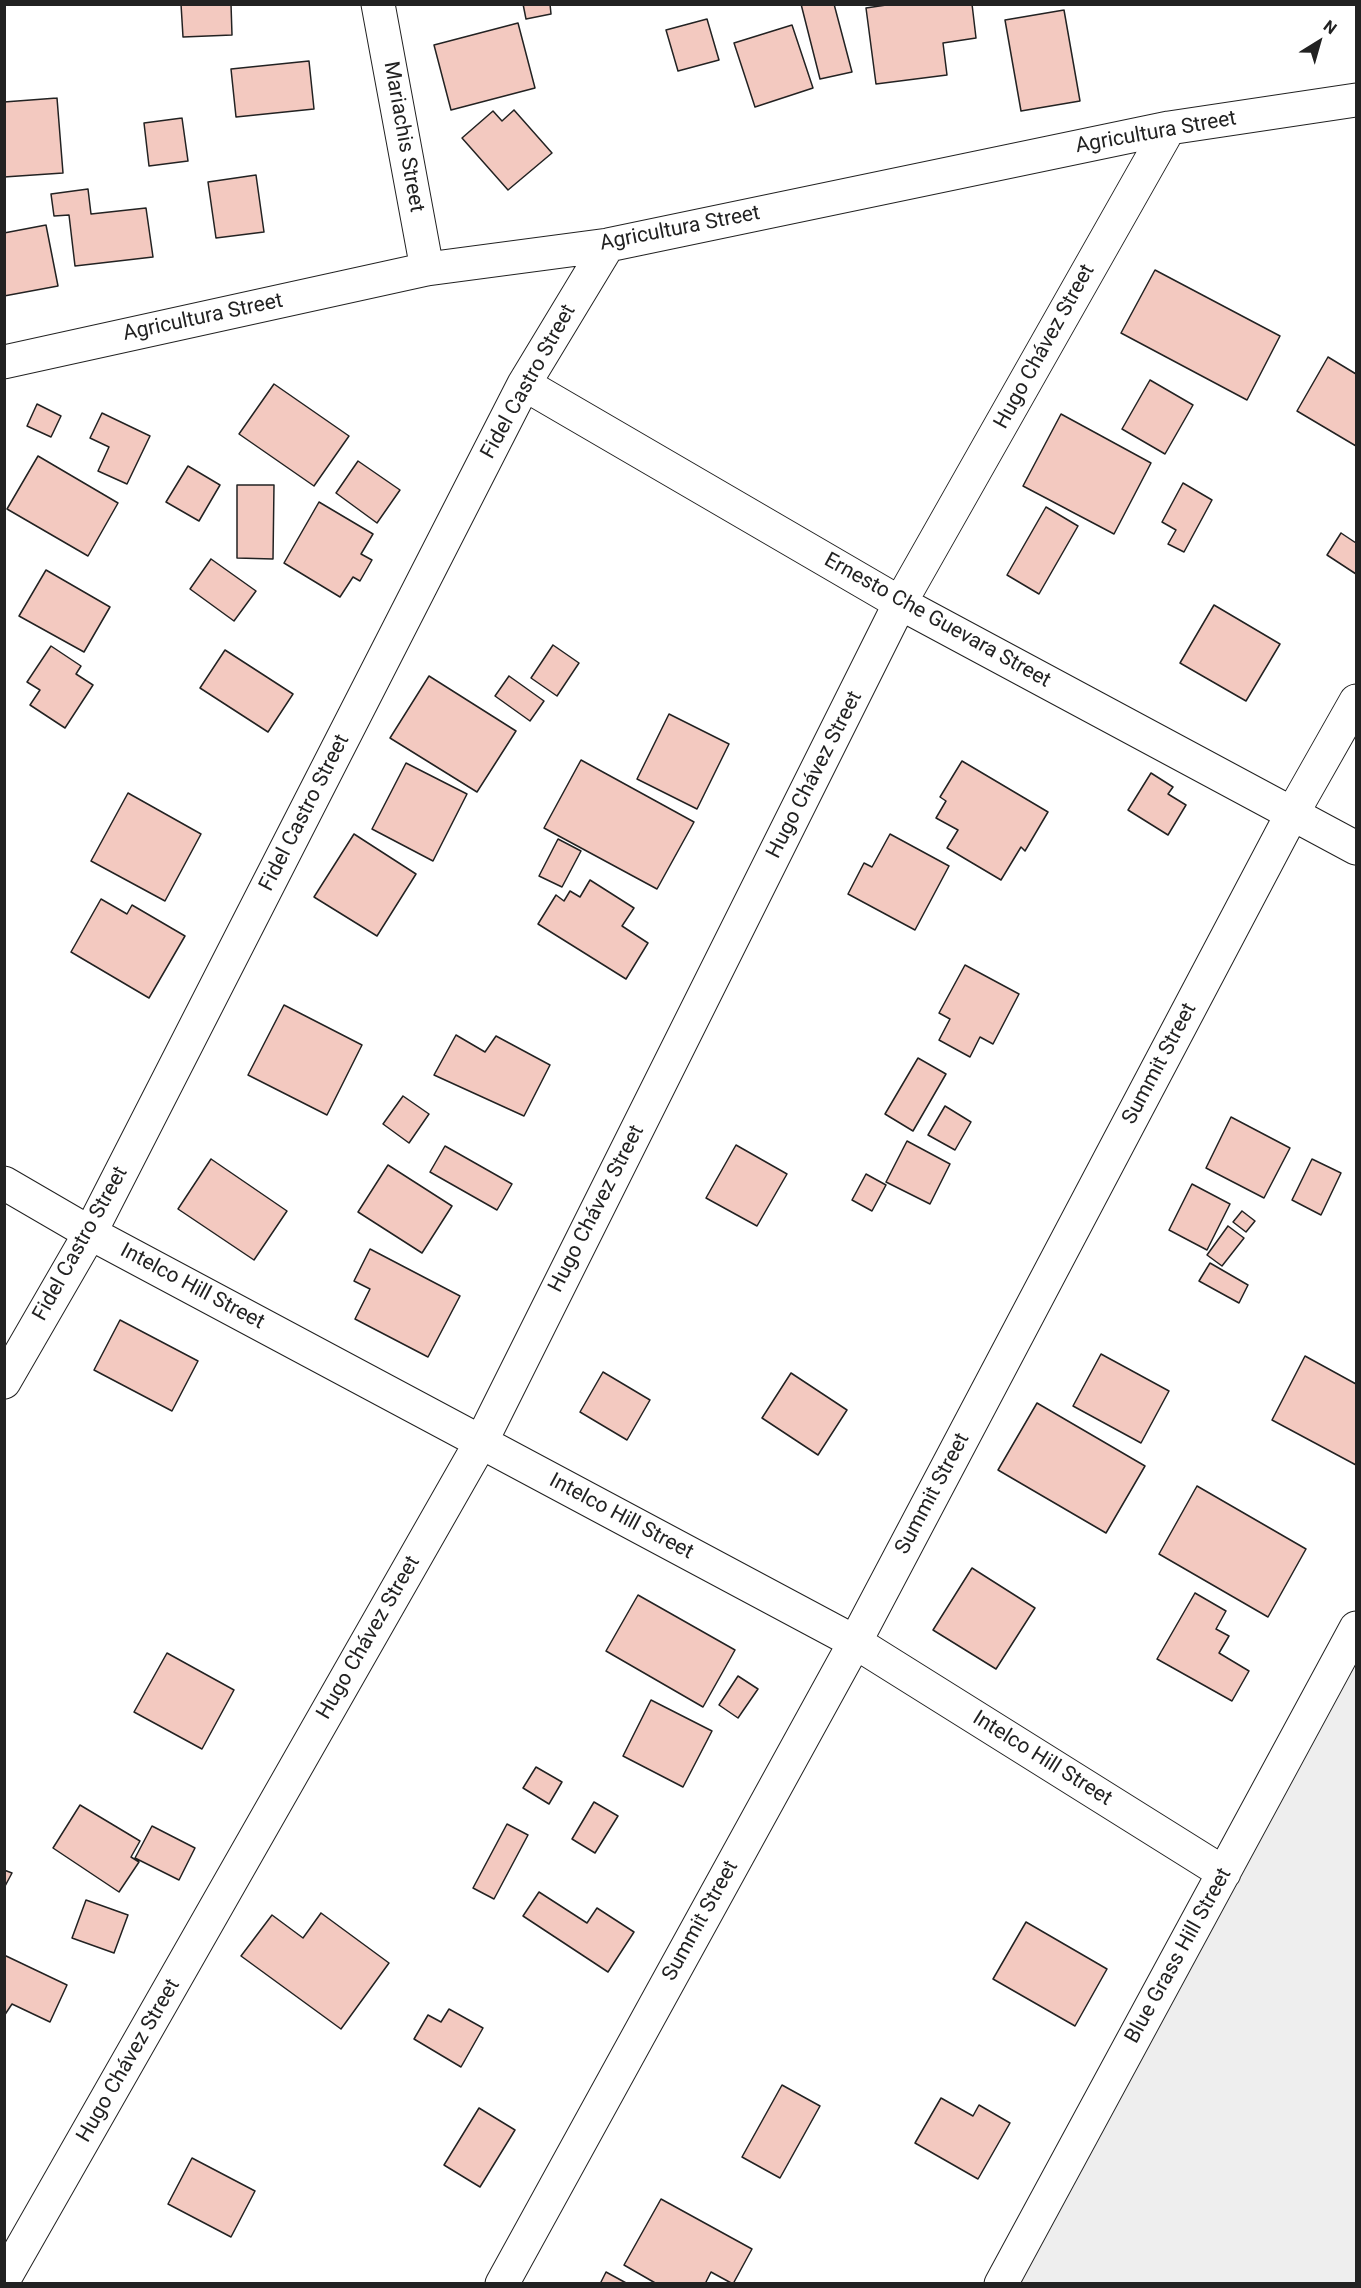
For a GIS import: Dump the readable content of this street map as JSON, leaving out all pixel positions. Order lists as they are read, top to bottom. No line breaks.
{"streets":{"street":["Agricultura Street","Mariachis Street","Hugo Chávez Street","Fidel Castro Street","Ernesto Che Guevara Street","Summit Street","Intelco Hill Street","Blue Grass Hill Street"]},"crossings":[["Agricultura Street","Mariachis Street"],["Agricultura Street","Hugo Chávez Street"],["Agricultura Street","Fidel Castro Street"],["Hugo Chávez Street","Ernesto Che Guevara Street"],["Hugo Chávez Street","Intelco Hill Street"],["Fidel Castro Street","Ernesto Che Guevara Street"],["Fidel Castro Street","Intelco Hill Street"],["Ernesto Che Guevara Street","Summit Street"],["Summit Street","Intelco Hill Street"],["Intelco Hill Street","Blue Grass Hill Street"]],"north":"top right"}
